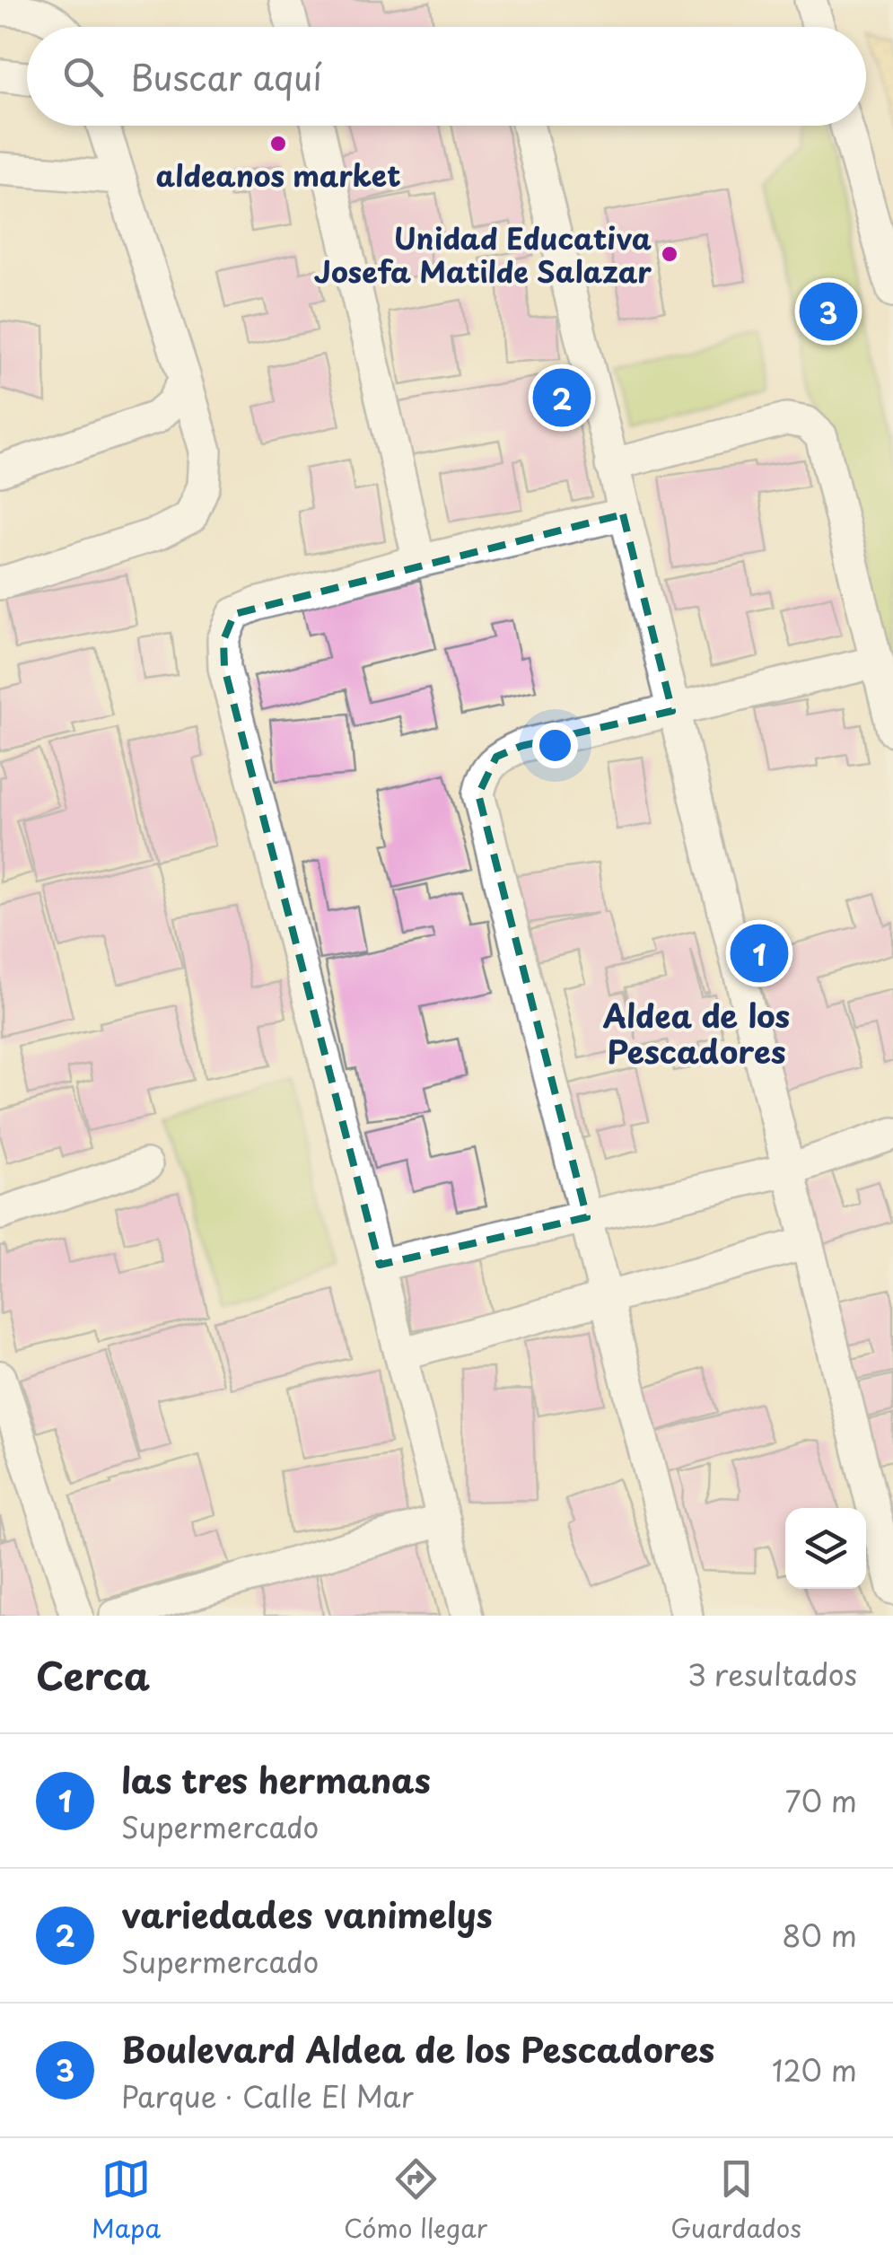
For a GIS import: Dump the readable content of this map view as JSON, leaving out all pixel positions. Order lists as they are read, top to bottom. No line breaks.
{"districts":["Aldea de los Pescadores"],"places":["aldeanos market","Unidad Educativa Josefa Matilde Salazar"],"page":{"search":"Buscar aquí","pins":["3","2","1"],"heading":["Cerca","3 resultados"],"list":[{"mark":"1","name":"las tres hermanas","note":"Supermercado","value":"70 m"},{"mark":"2","name":"variedades vanimelys","note":"Supermercado","value":"80 m"},{"mark":"3","name":"Boulevard Aldea de los Pescadores","note":"Parque · Calle El Mar","value":"120 m"}],"nav":["Mapa","Cómo llegar","Guardados"]}}
